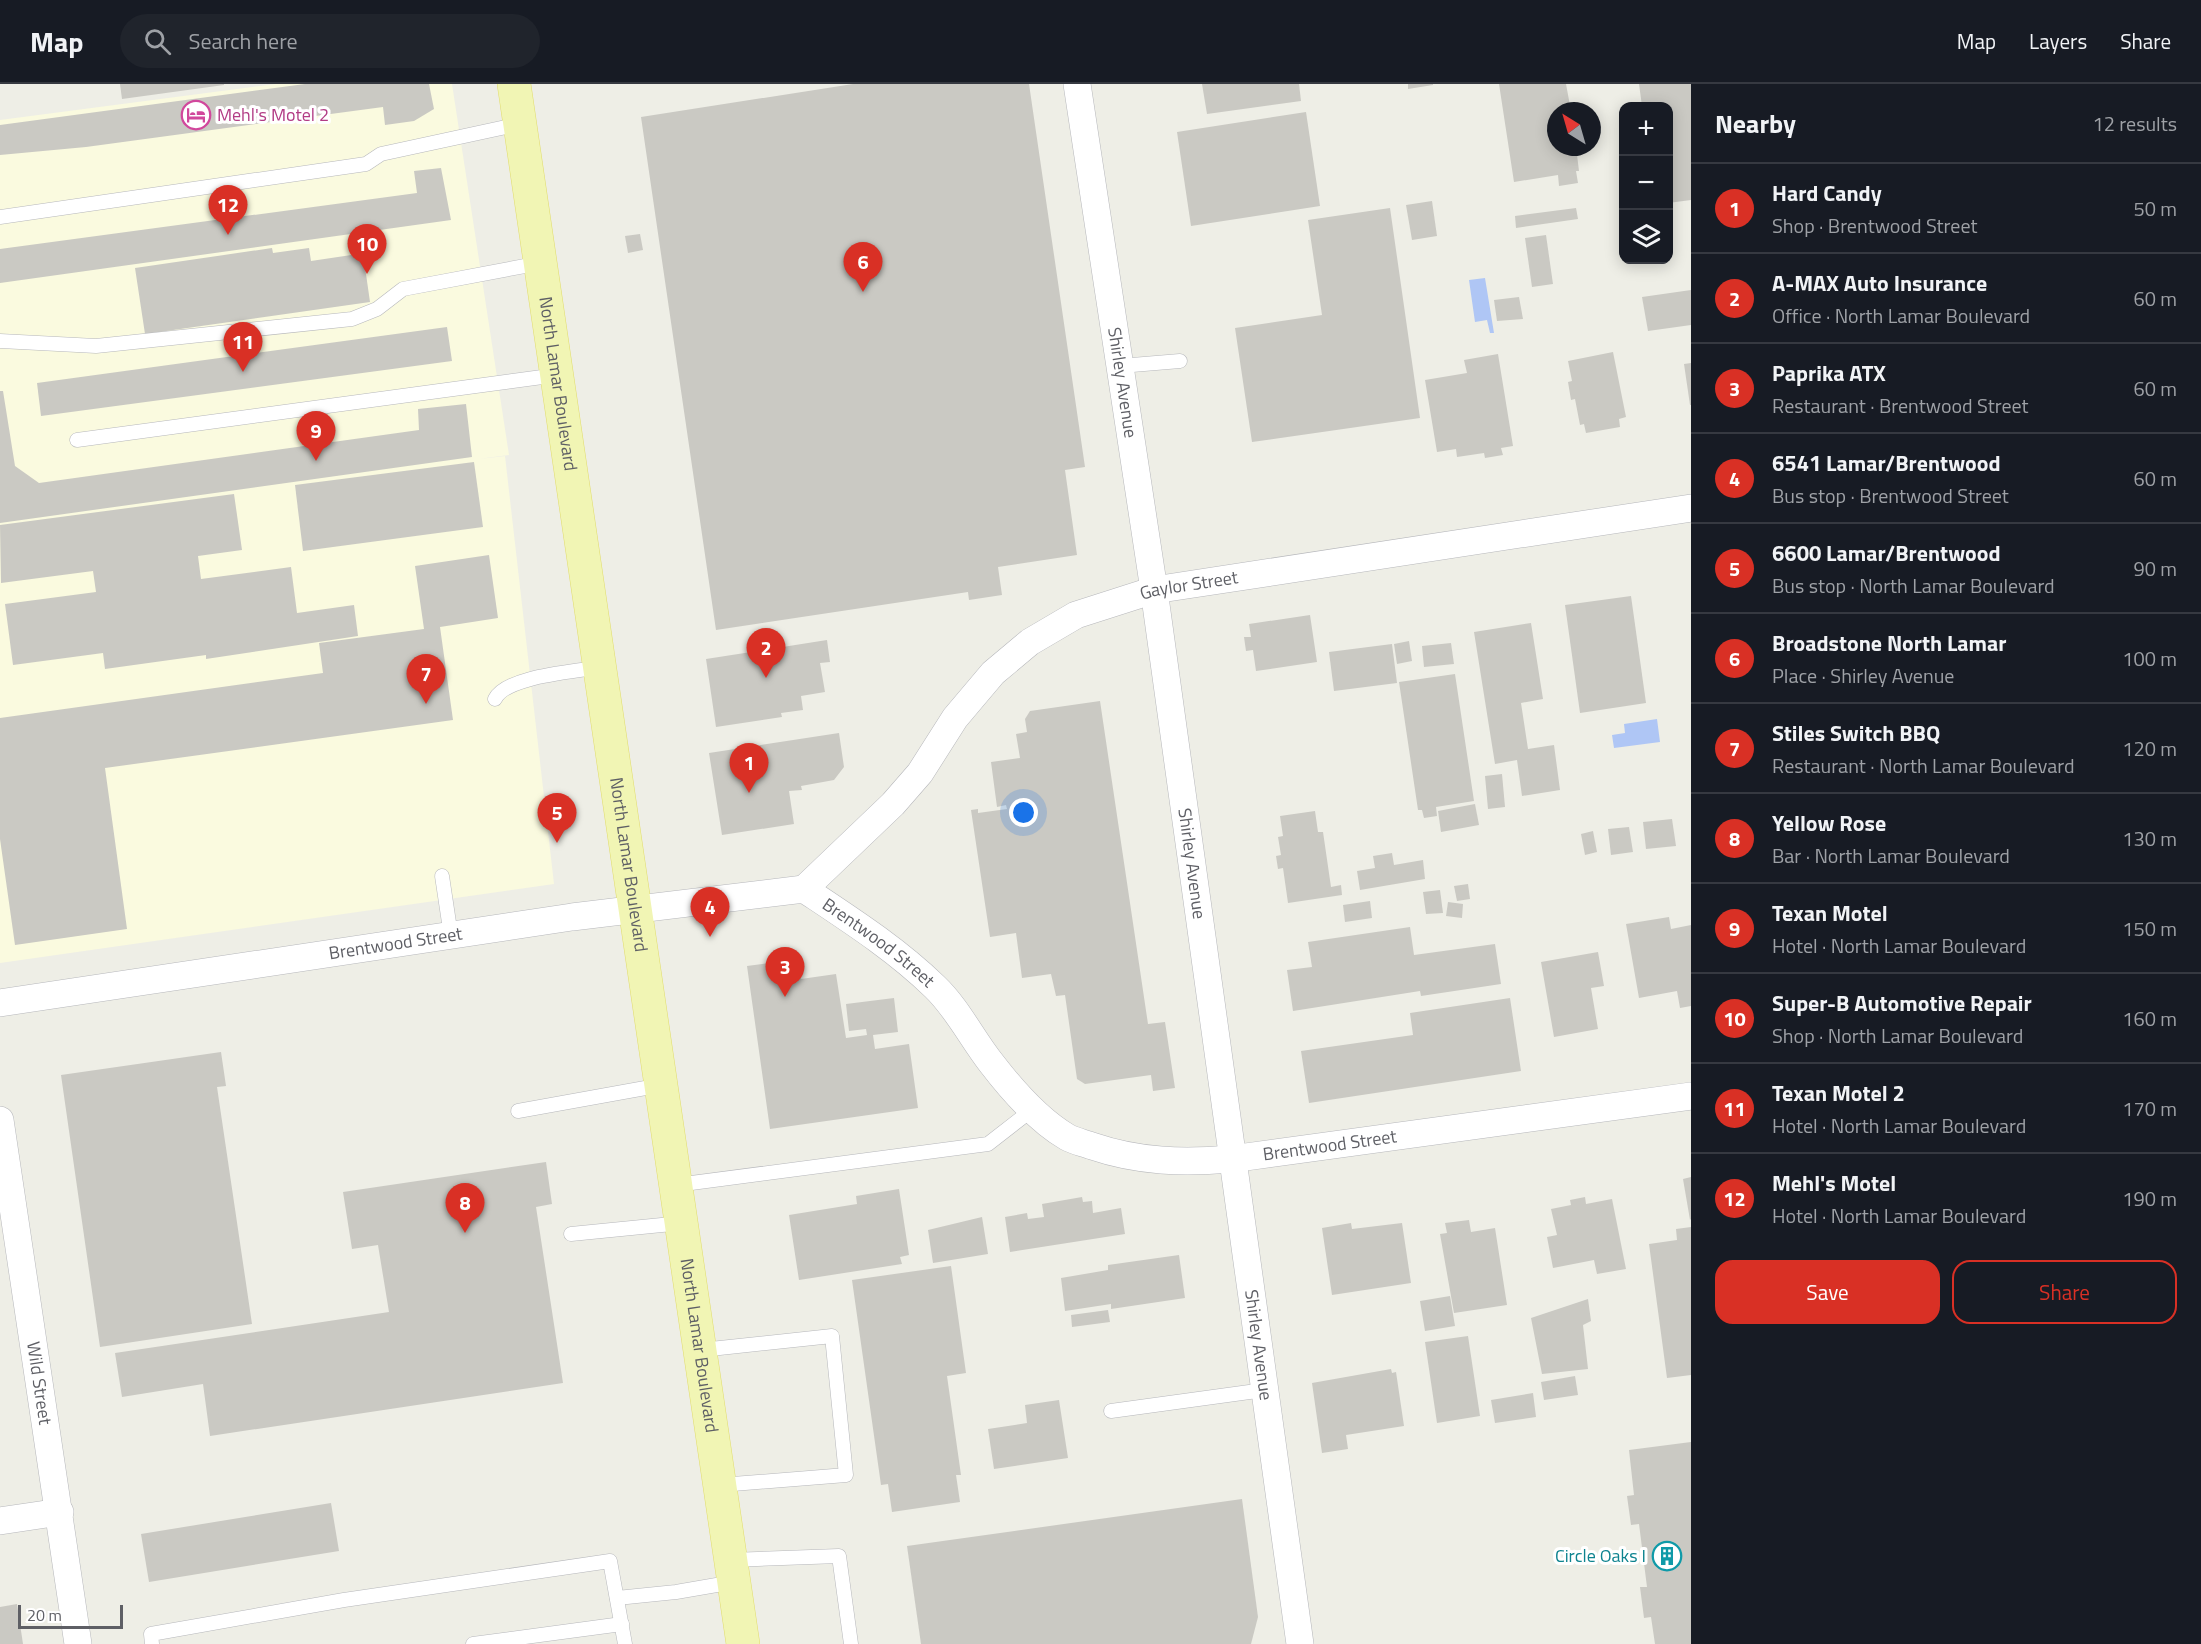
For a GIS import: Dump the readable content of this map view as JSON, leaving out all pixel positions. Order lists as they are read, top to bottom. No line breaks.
{"streets":{"main road":["North Lamar Boulevard"],"street":["Shirley Avenue","Gaylor Street","Brentwood Street","Wild Street"]},"crossings":[["North Lamar Boulevard","Brentwood Street"],["Shirley Avenue","Gaylor Street"],["Shirley Avenue","Brentwood Street"],["Gaylor Street","Brentwood Street"]],"places":{"hotel":["Mehl's Motel 2"],"building":["Circle Oaks I"]},"scale_bar":"20 m","north":"top left","page":{"header":"Map","search":"Search here","nav":["Map","Layers","Share"],"heading":["Nearby","12 results"],"map_buttons":["+","−"],"list":[{"mark":"1","name":"Hard Candy","note":"Shop · Brentwood Street","value":"50 m"},{"mark":"2","name":"A-MAX Auto Insurance","note":"Office · North Lamar Boulevard","value":"60 m"},{"mark":"3","name":"Paprika ATX","note":"Restaurant · Brentwood Street","value":"60 m"},{"mark":"4","name":"6541 Lamar/Brentwood","note":"Bus stop · Brentwood Street","value":"60 m"},{"mark":"5","name":"6600 Lamar/Brentwood","note":"Bus stop · North Lamar Boulevard","value":"90 m"},{"mark":"6","name":"Broadstone North Lamar","note":"Place · Shirley Avenue","value":"100 m"},{"mark":"7","name":"Stiles Switch BBQ","note":"Restaurant · North Lamar Boulevard","value":"120 m"},{"mark":"8","name":"Yellow Rose","note":"Bar · North Lamar Boulevard","value":"130 m"},{"mark":"9","name":"Texan Motel","note":"Hotel · North Lamar Boulevard","value":"150 m"},{"mark":"10","name":"Super-B Automotive Repair","note":"Shop · North Lamar Boulevard","value":"160 m"},{"mark":"11","name":"Texan Motel 2","note":"Hotel · North Lamar Boulevard","value":"170 m"},{"mark":"12","name":"Mehl's Motel","note":"Hotel · North Lamar Boulevard","value":"190 m"}],"pins":["12","10","6","11","9","2","7","1","5","4","3","8"],"buttons":["Save","Share"],"scale":"20 m"}}
